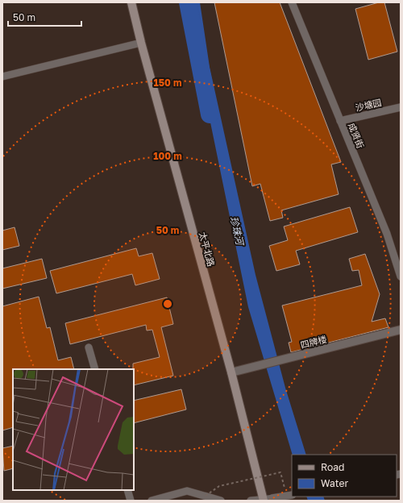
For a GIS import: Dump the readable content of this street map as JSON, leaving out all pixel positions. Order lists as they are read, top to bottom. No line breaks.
{"streets":{"main road":["太平北路"],"street":["沙塘园","成贤街","四牌楼"]},"crossings":[["沙塘园","成贤街"],["太平北路","四牌楼"]],"water":["珍珠河"],"legend":["Road","Water"],"scale_bar":"50 m","rings":["150 m","100 m","50 m"]}
